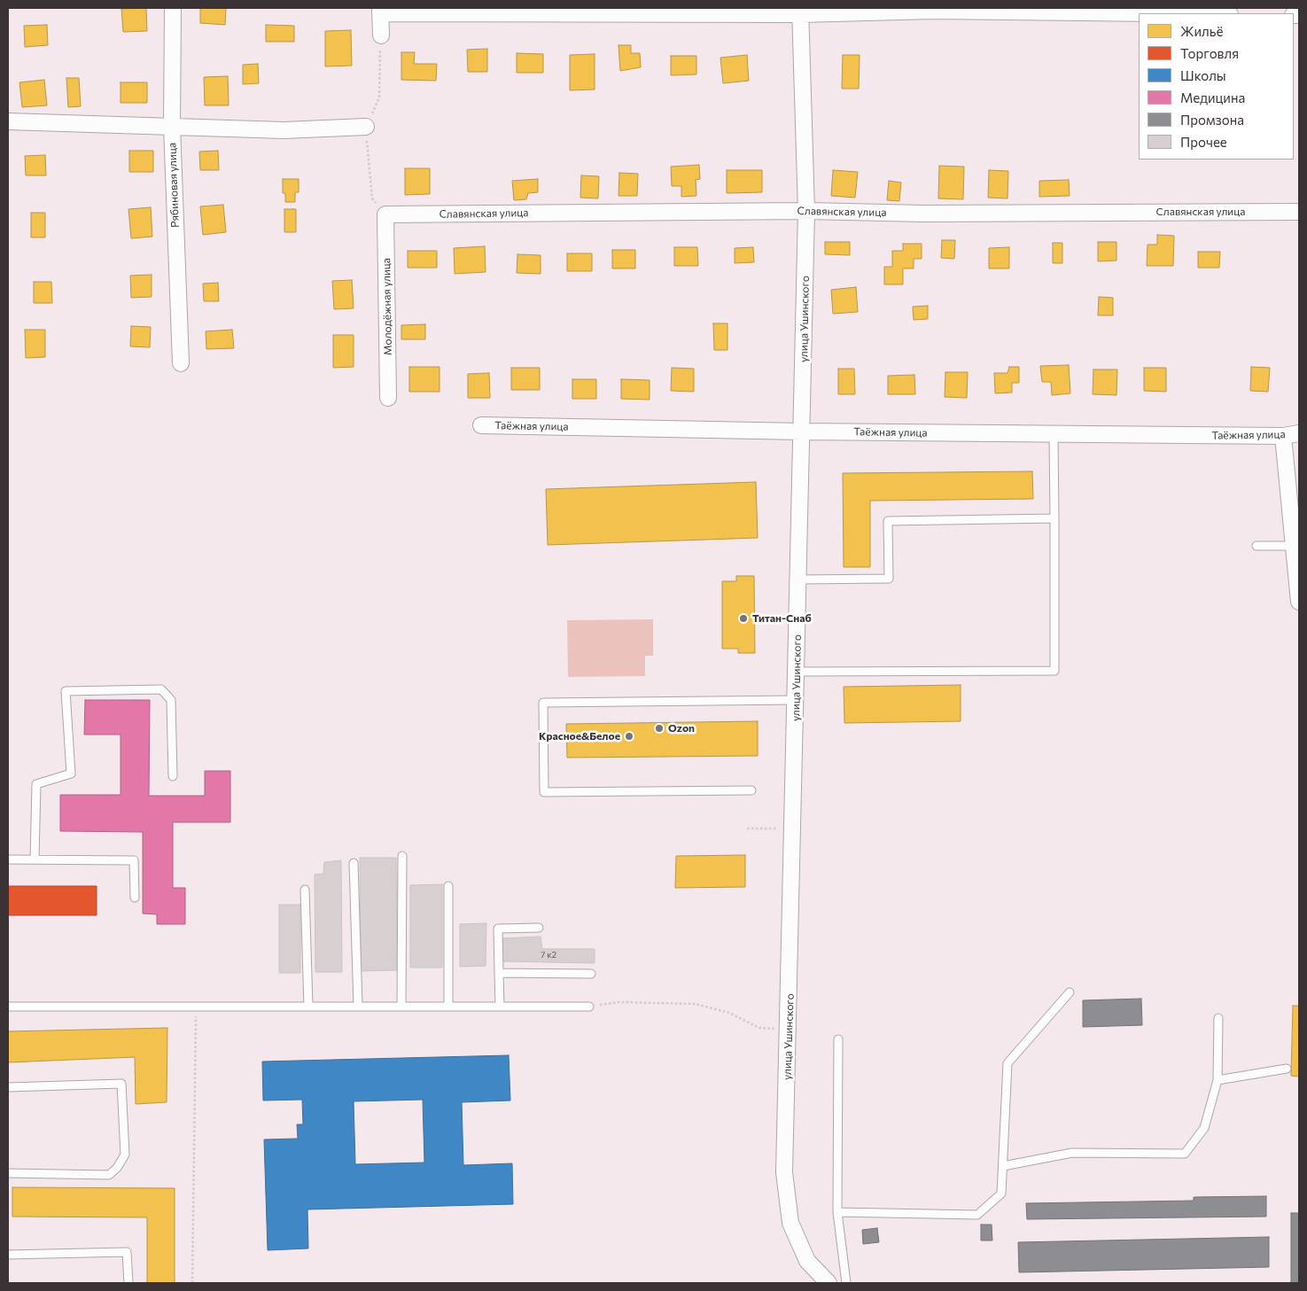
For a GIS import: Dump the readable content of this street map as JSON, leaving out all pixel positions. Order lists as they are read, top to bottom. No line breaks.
{"streets":{"street":["Рябиновая улица","Славянская улица","Молодёжная улица","улица Ушинского","Таёжная улица"]},"crossings":[["Славянская улица","Молодёжная улица"],["Славянская улица","улица Ушинского"],["улица Ушинского","Таёжная улица"]],"places":["Титан-Снаб","Ozon","Красное&Белое"],"house_numbers":["7 к2"],"legend":["Жильё","Торговля","Школы","Медицина","Промзона","Прочее"]}
